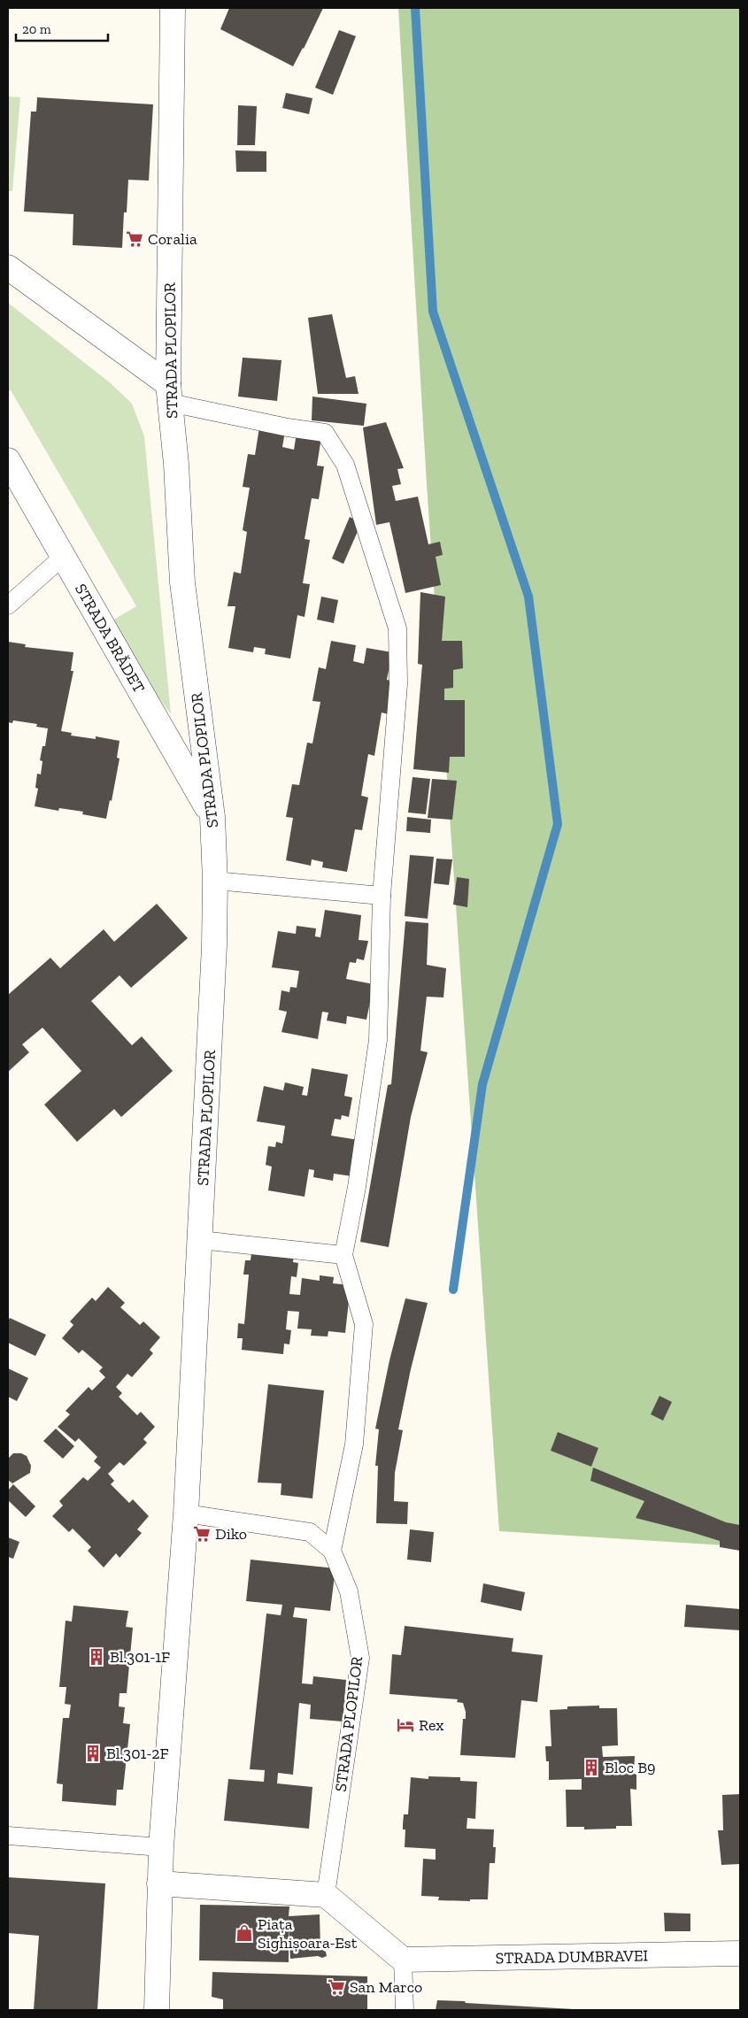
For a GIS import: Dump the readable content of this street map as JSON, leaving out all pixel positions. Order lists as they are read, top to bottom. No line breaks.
{"streets":{"street":["STRADA PLOPILOR","STRADA BRĂDET","STRADA DUMBRAVEI"]},"crossings":[["STRADA PLOPILOR","STRADA BRĂDET"]],"places":{"supermarket":["Coralia","Diko","San Marco"],"building":["Bl.301-1F","Bl.301-2F","Bloc B9"],"hotel":["Rex"],"shop":["Piața Sighișoara-Est"]},"scale_bar":"20 m"}
